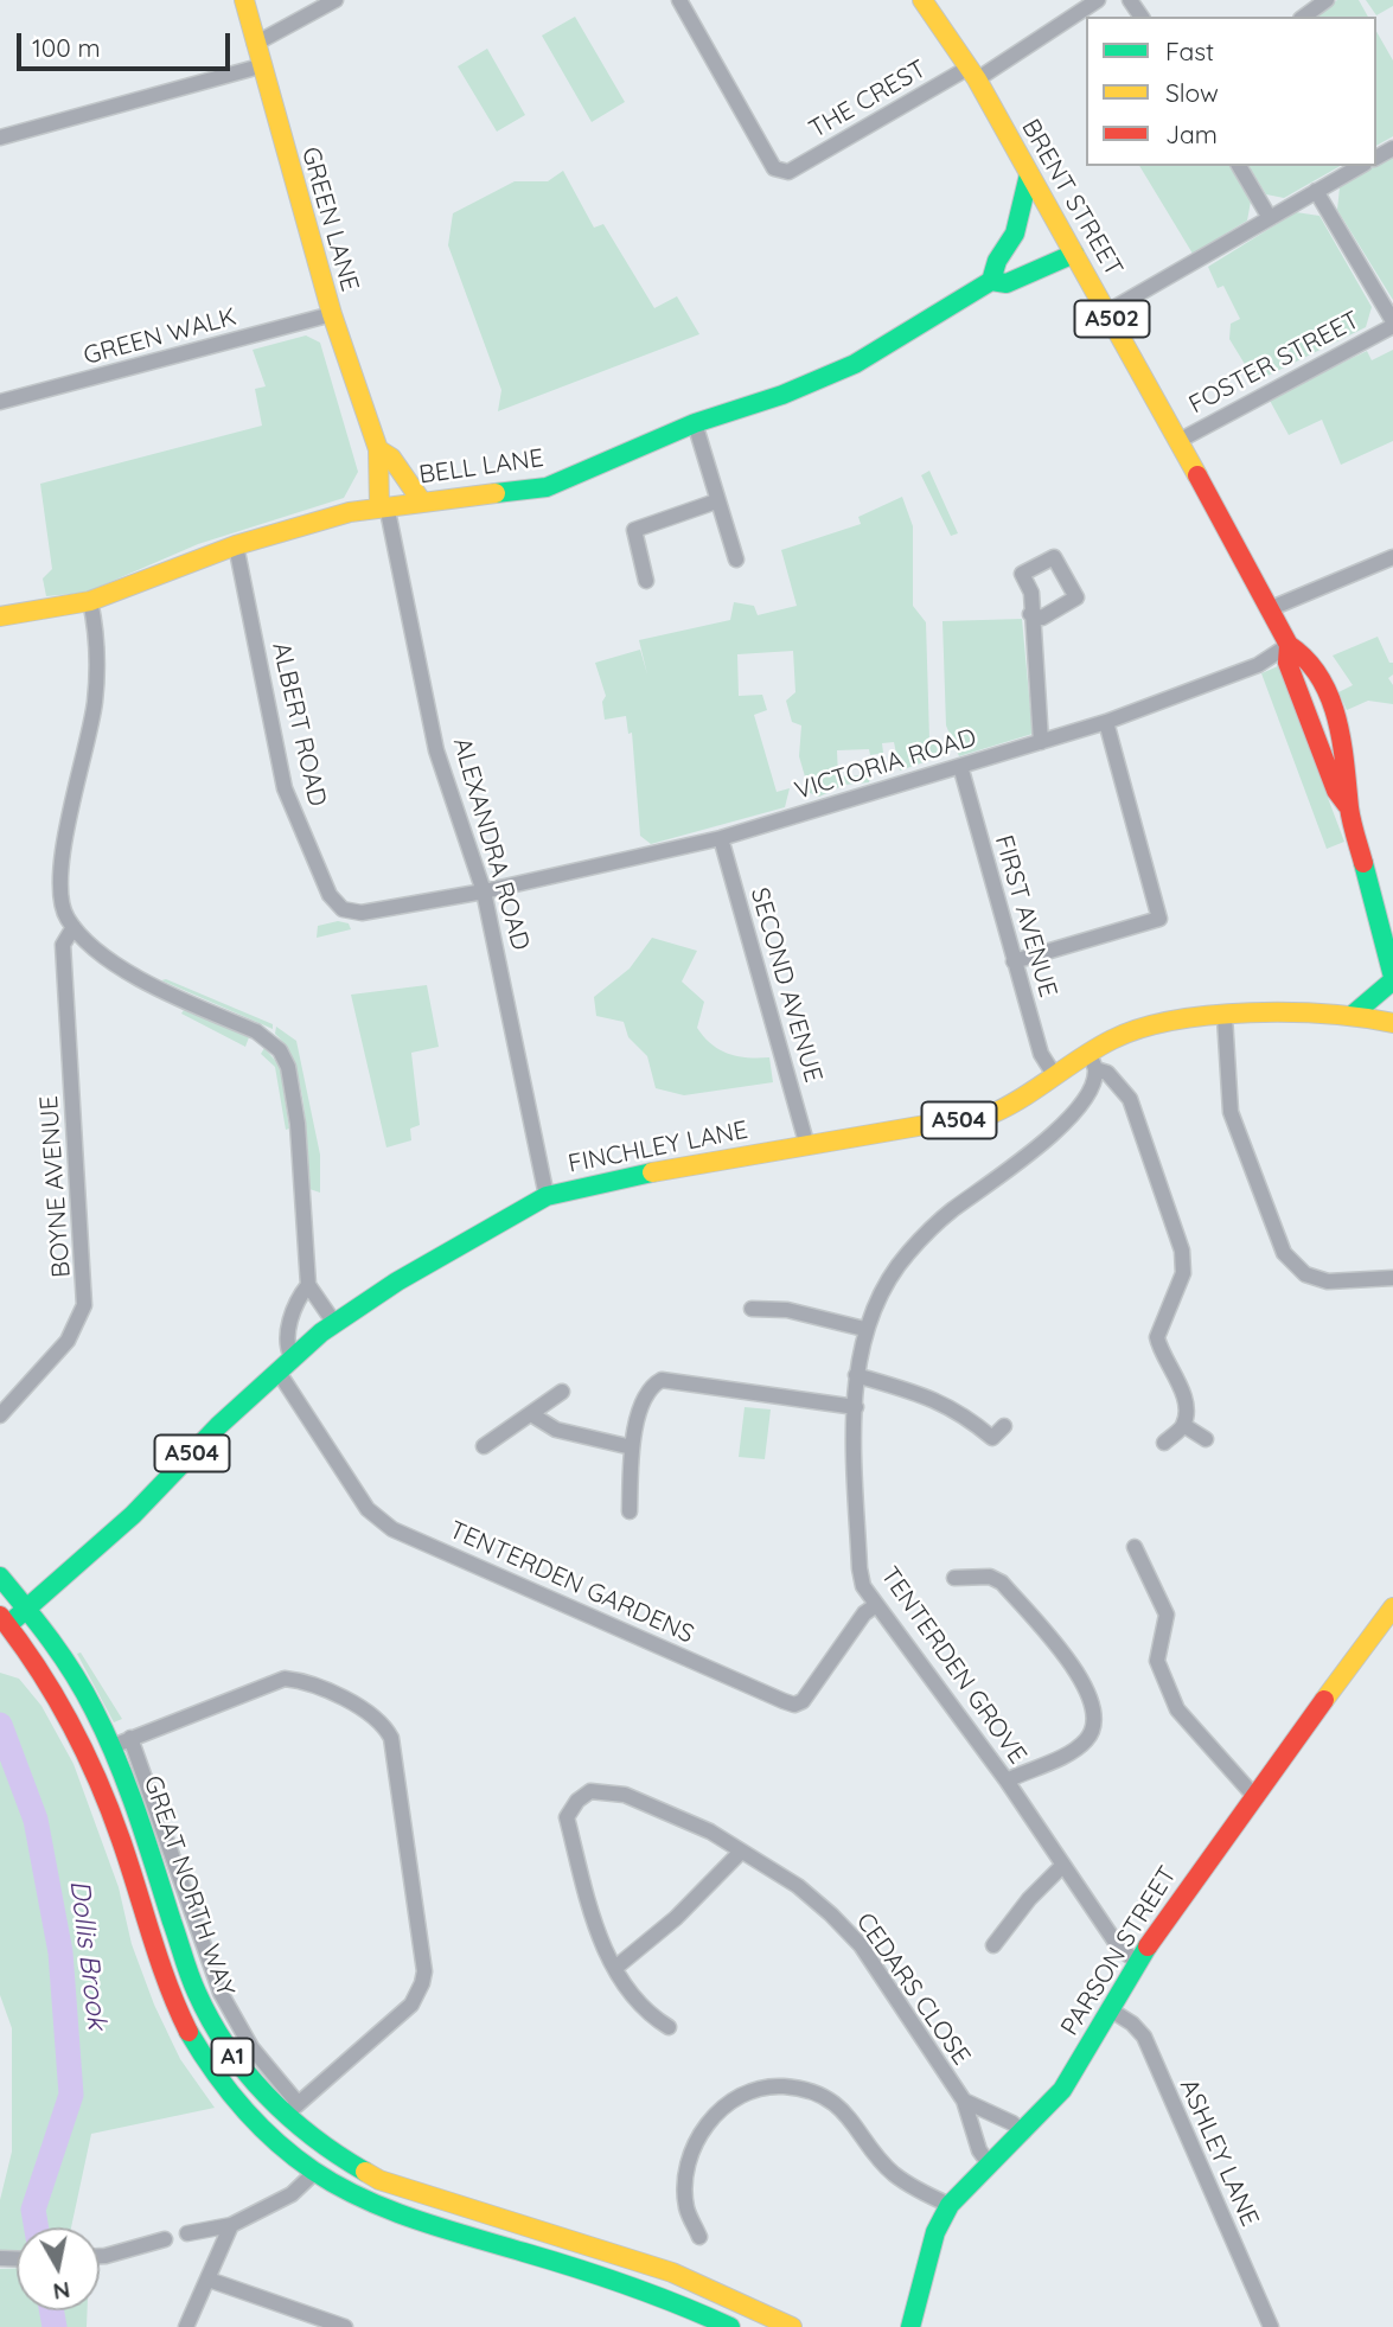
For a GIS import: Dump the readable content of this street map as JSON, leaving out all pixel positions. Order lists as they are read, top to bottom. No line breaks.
{"streets":{"main road":["BRENT STREET","GREEN LANE","A502","BELL LANE","A504","FINCHLEY LANE","GREAT NORTH WAY","PARSON STREET","A1"],"street":["THE CREST","GREEN WALK","FOSTER STREET","ALBERT ROAD","VICTORIA ROAD","ALEXANDRA ROAD","FIRST AVENUE","SECOND AVENUE","BOYNE AVENUE","TENTERDEN GARDENS","TENTERDEN GROVE","CEDARS CLOSE","ASHLEY LANE"]},"crossings":[["THE CREST","BRENT STREET"],["BRENT STREET","FOSTER STREET"],["BRENT STREET","BELL LANE"],["BRENT STREET","VICTORIA ROAD"],["GREEN LANE","GREEN WALK"],["GREEN LANE","BELL LANE"],["GREEN LANE","ALEXANDRA ROAD"],["BELL LANE","ALBERT ROAD"],["BELL LANE","ALEXANDRA ROAD"],["ALBERT ROAD","VICTORIA ROAD"],["ALBERT ROAD","ALEXANDRA ROAD"],["VICTORIA ROAD","ALEXANDRA ROAD"],["VICTORIA ROAD","FIRST AVENUE"],["VICTORIA ROAD","SECOND AVENUE"],["ALEXANDRA ROAD","FINCHLEY LANE"],["FIRST AVENUE","FINCHLEY LANE"],["SECOND AVENUE","FINCHLEY LANE"],["FINCHLEY LANE","TENTERDEN GARDENS"],["FINCHLEY LANE","TENTERDEN GROVE"],["FINCHLEY LANE","GREAT NORTH WAY"],["TENTERDEN GARDENS","TENTERDEN GROVE"],["TENTERDEN GROVE","PARSON STREET"],["PARSON STREET","CEDARS CLOSE"],["PARSON STREET","ASHLEY LANE"]],"water":["Dollis Brook"],"legend":["Fast","Slow","Jam"],"scale_bar":"100 m","north":"bottom"}
